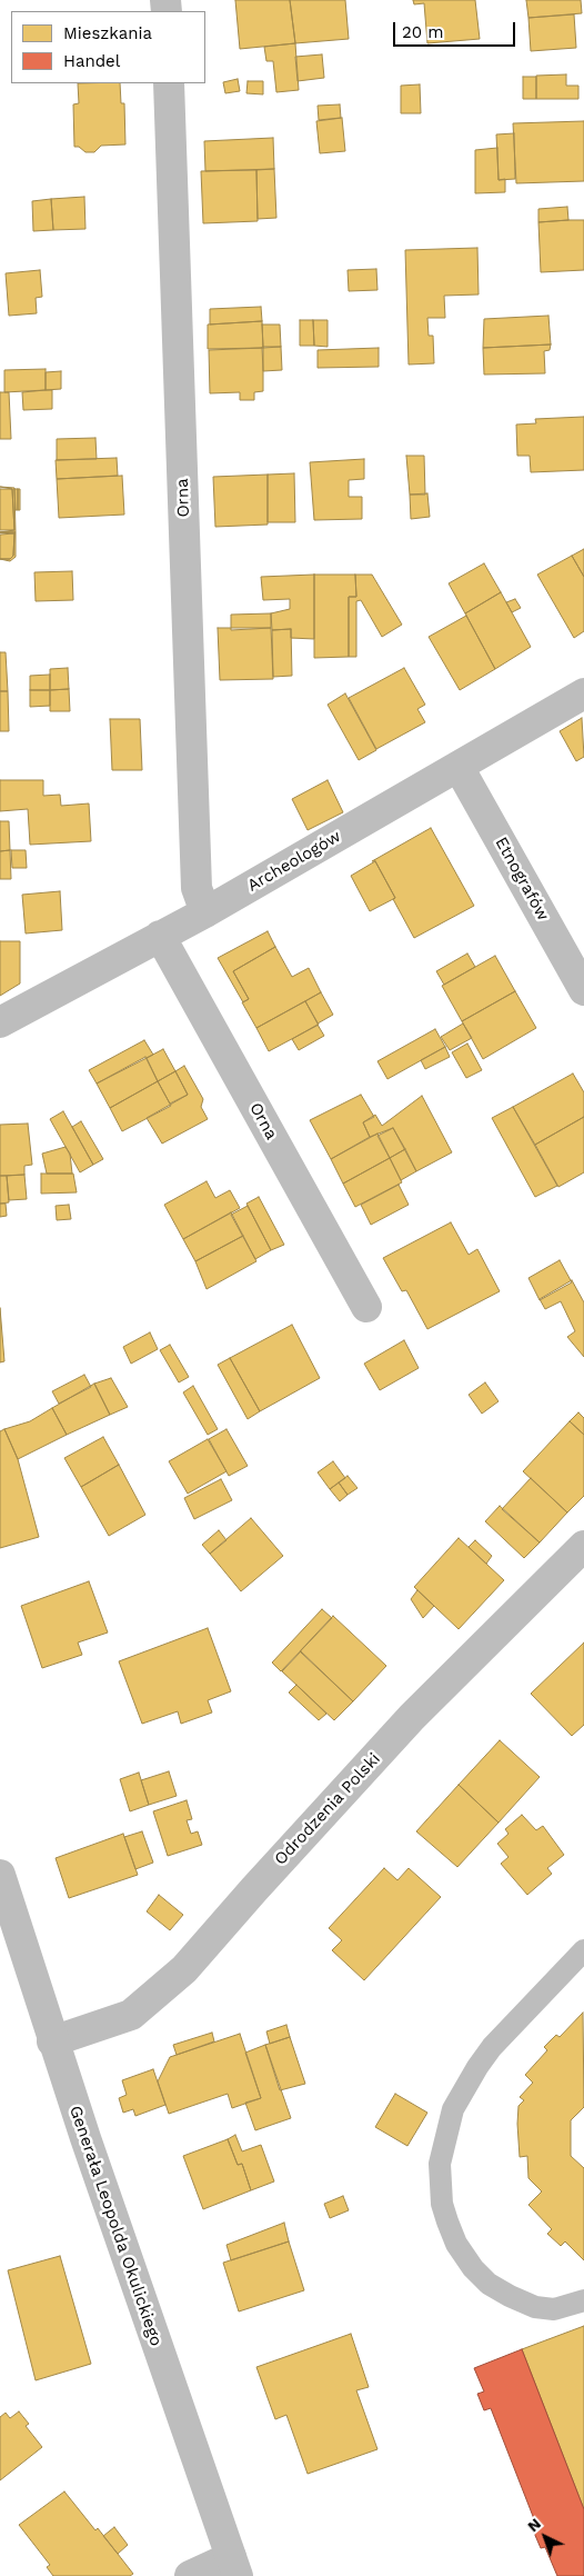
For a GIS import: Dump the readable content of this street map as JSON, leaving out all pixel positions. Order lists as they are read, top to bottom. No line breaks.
{"streets":{"street":["Orna","Archeologów","Etnografów","Odrodzenia Polski","Generała Leopolda Okulickiego"]},"crossings":[["Orna","Archeologów"],["Archeologów","Etnografów"],["Odrodzenia Polski","Generała Leopolda Okulickiego"]],"legend":["Mieszkania","Handel"],"scale_bar":"20 m","north":"top left"}
